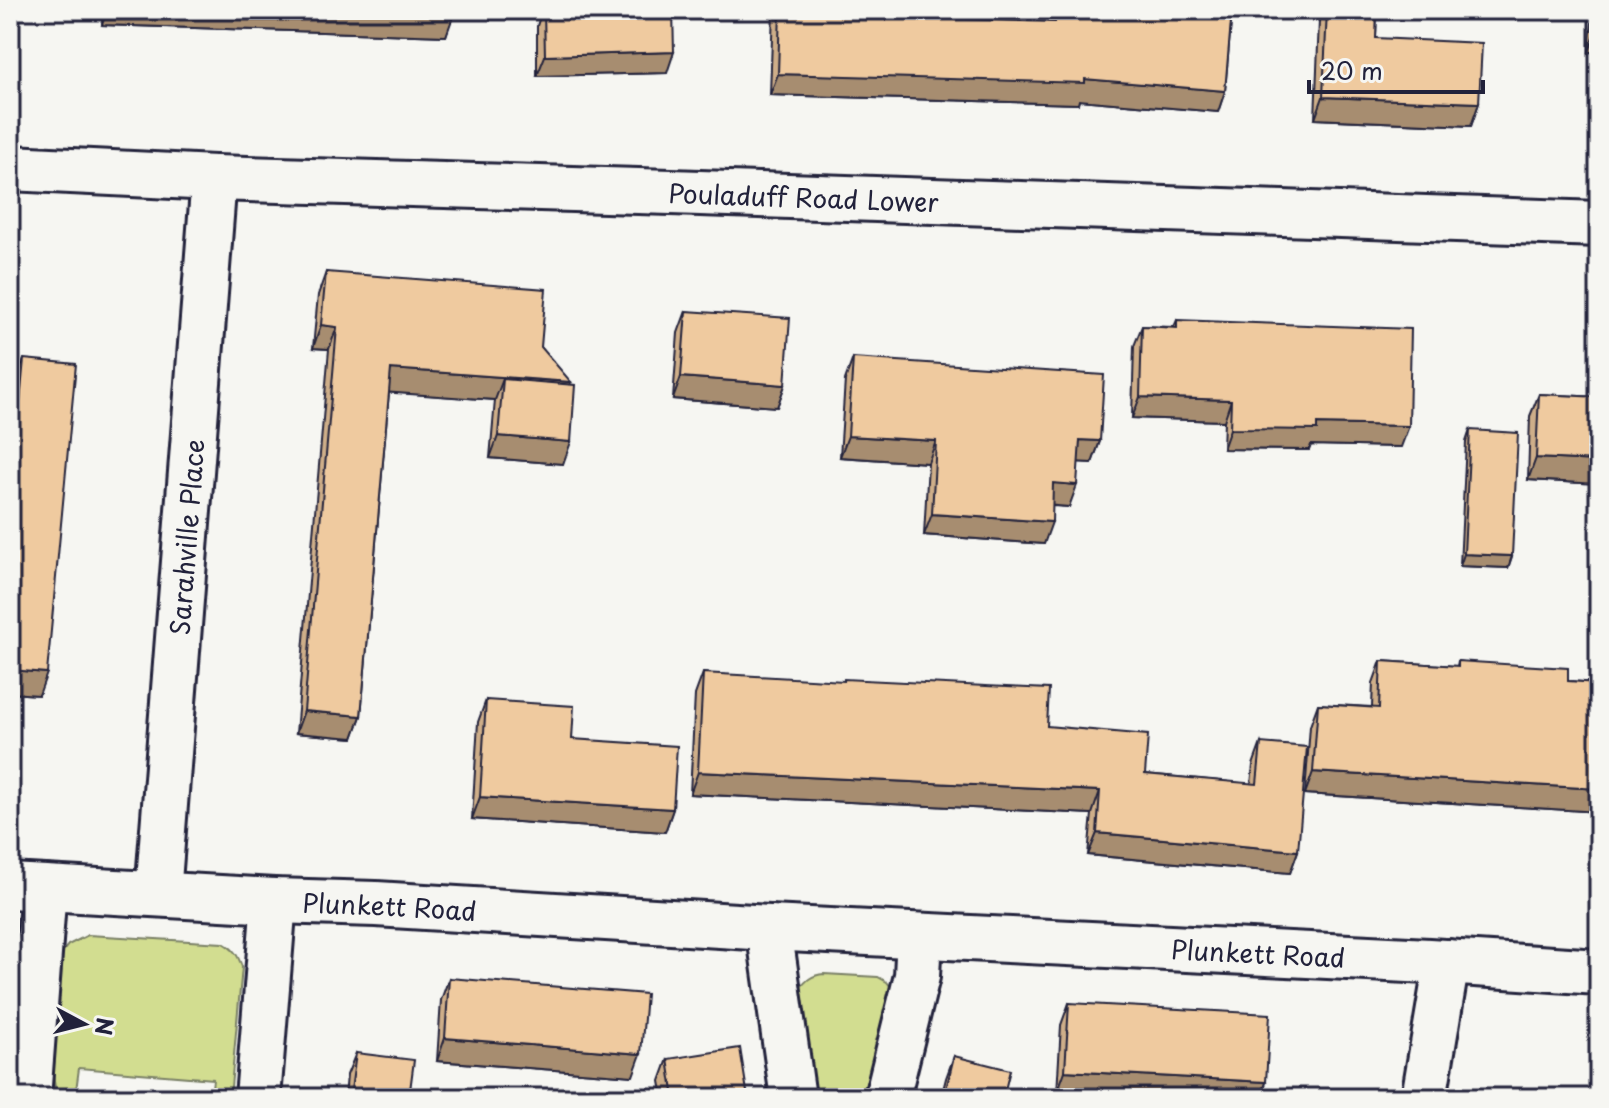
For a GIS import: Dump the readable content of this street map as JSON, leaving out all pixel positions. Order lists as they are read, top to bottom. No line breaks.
{"streets":{"street":["Pouladuff Road Lower","Sarahville Place","Plunkett Road"]},"crossings":[["Pouladuff Road Lower","Sarahville Place"],["Sarahville Place","Plunkett Road"]],"scale_bar":"20 m","north":"right"}
